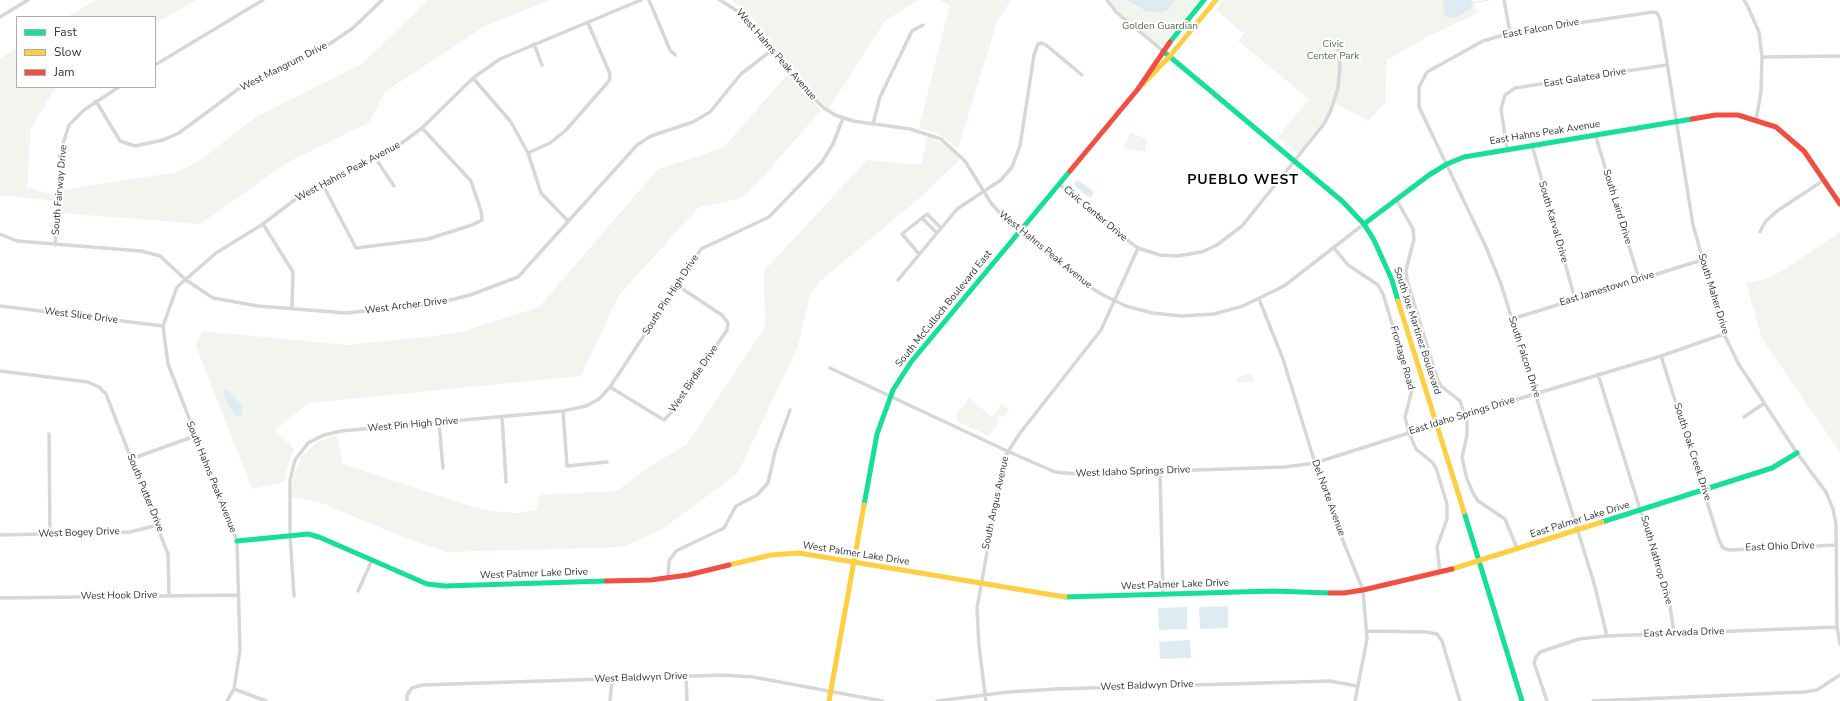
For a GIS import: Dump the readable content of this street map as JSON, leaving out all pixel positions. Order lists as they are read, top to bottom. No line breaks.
{"streets":{"street":["East Falcon Drive","West Hahns Peak Avenue","West Mangrum Drive","East Galatea Drive","East Hahns Peak Avenue","South Fairway Drive","South Laird Drive","Civic Center Drive","South Karval Drive","East Jamestown Drive","South Maher Drive","South Pin High Drive","West Archer Drive","South McCulloch Boulevard East","West Slice Drive","South Joe Martinez Boulevard","South Falcon Drive","Frontage Road","West Birdie Drive","East Idaho Springs Drive","West Pin High Drive","South Oak Creek Drive","West Idaho Springs Drive","South Hahns Peak Avenue","South Putter Drive","Del Norte Avenue","South Angus Avenue","East Palmer Lake Drive","West Bogey Drive","East Ohio Drive","West Palmer Lake Drive","South Nathrop Drive","West Hook Drive","East Arvada Drive","West Baldwyn Drive"]},"crossings":[["East Falcon Drive","South Maher Drive"],["East Falcon Drive","South Falcon Drive"],["West Hahns Peak Avenue","East Hahns Peak Avenue"],["West Hahns Peak Avenue","South Pin High Drive"],["West Hahns Peak Avenue","West Archer Drive"],["West Hahns Peak Avenue","South McCulloch Boulevard East"],["West Hahns Peak Avenue","West Slice Drive"],["West Hahns Peak Avenue","South Hahns Peak Avenue"],["West Hahns Peak Avenue","Del Norte Avenue"],["West Hahns Peak Avenue","South Angus Avenue"],["West Mangrum Drive","South Fairway Drive"],["East Galatea Drive","East Hahns Peak Avenue"],["East Galatea Drive","South Maher Drive"],["East Hahns Peak Avenue","South Laird Drive"],["East Hahns Peak Avenue","South Karval Drive"],["East Hahns Peak Avenue","South Maher Drive"],["East Hahns Peak Avenue","South Joe Martinez Boulevard"],["East Hahns Peak Avenue","South Falcon Drive"],["East Hahns Peak Avenue","Frontage Road"],["East Hahns Peak Avenue","Del Norte Avenue"],["South Fairway Drive","West Archer Drive"],["South Laird Drive","East Jamestown Drive"],["Civic Center Drive","South McCulloch Boulevard East"],["Civic Center Drive","South Joe Martinez Boulevard"],["Civic Center Drive","South Angus Avenue"],["South Karval Drive","East Jamestown Drive"],["East Jamestown Drive","South Maher Drive"],["East Jamestown Drive","South Falcon Drive"],["South Maher Drive","East Idaho Springs Drive"],["South Maher Drive","East Palmer Lake Drive"],["South Maher Drive","East Ohio Drive"],["South Maher Drive","East Arvada Drive"],["South Pin High Drive","West Birdie Drive"],["South Pin High Drive","West Pin High Drive"],["South McCulloch Boulevard East","South Joe Martinez Boulevard"],["South McCulloch Boulevard East","West Idaho Springs Drive"],["South McCulloch Boulevard East","West Palmer Lake Drive"],["South McCulloch Boulevard East","West Baldwyn Drive"],["West Slice Drive","South Hahns Peak Avenue"],["South Joe Martinez Boulevard","East Idaho Springs Drive"],["South Joe Martinez Boulevard","East Palmer Lake Drive"],["South Falcon Drive","East Idaho Springs Drive"],["South Falcon Drive","East Palmer Lake Drive"],["South Falcon Drive","East Arvada Drive"],["Frontage Road","East Idaho Springs Drive"],["Frontage Road","East Palmer Lake Drive"],["West Birdie Drive","West Pin High Drive"],["East Idaho Springs Drive","South Oak Creek Drive"],["East Idaho Springs Drive","West Idaho Springs Drive"],["East Idaho Springs Drive","Del Norte Avenue"],["East Idaho Springs Drive","South Nathrop Drive"],["West Pin High Drive","West Palmer Lake Drive"],["South Oak Creek Drive","East Palmer Lake Drive"],["South Oak Creek Drive","East Ohio Drive"],["West Idaho Springs Drive","Del Norte Avenue"],["West Idaho Springs Drive","South Angus Avenue"],["South Hahns Peak Avenue","West Palmer Lake Drive"],["South Hahns Peak Avenue","West Hook Drive"],["South Putter Drive","West Bogey Drive"],["South Putter Drive","West Hook Drive"],["Del Norte Avenue","East Palmer Lake Drive"],["Del Norte Avenue","West Palmer Lake Drive"],["Del Norte Avenue","West Baldwyn Drive"],["South Angus Avenue","West Palmer Lake Drive"],["South Angus Avenue","West Baldwyn Drive"],["East Palmer Lake Drive","West Palmer Lake Drive"],["East Palmer Lake Drive","South Nathrop Drive"],["South Nathrop Drive","East Arvada Drive"]],"districts":["PUEBLO WEST"],"parks":["Golden Guardian","Civic Center Park"],"legend":["Fast","Slow","Jam"]}
